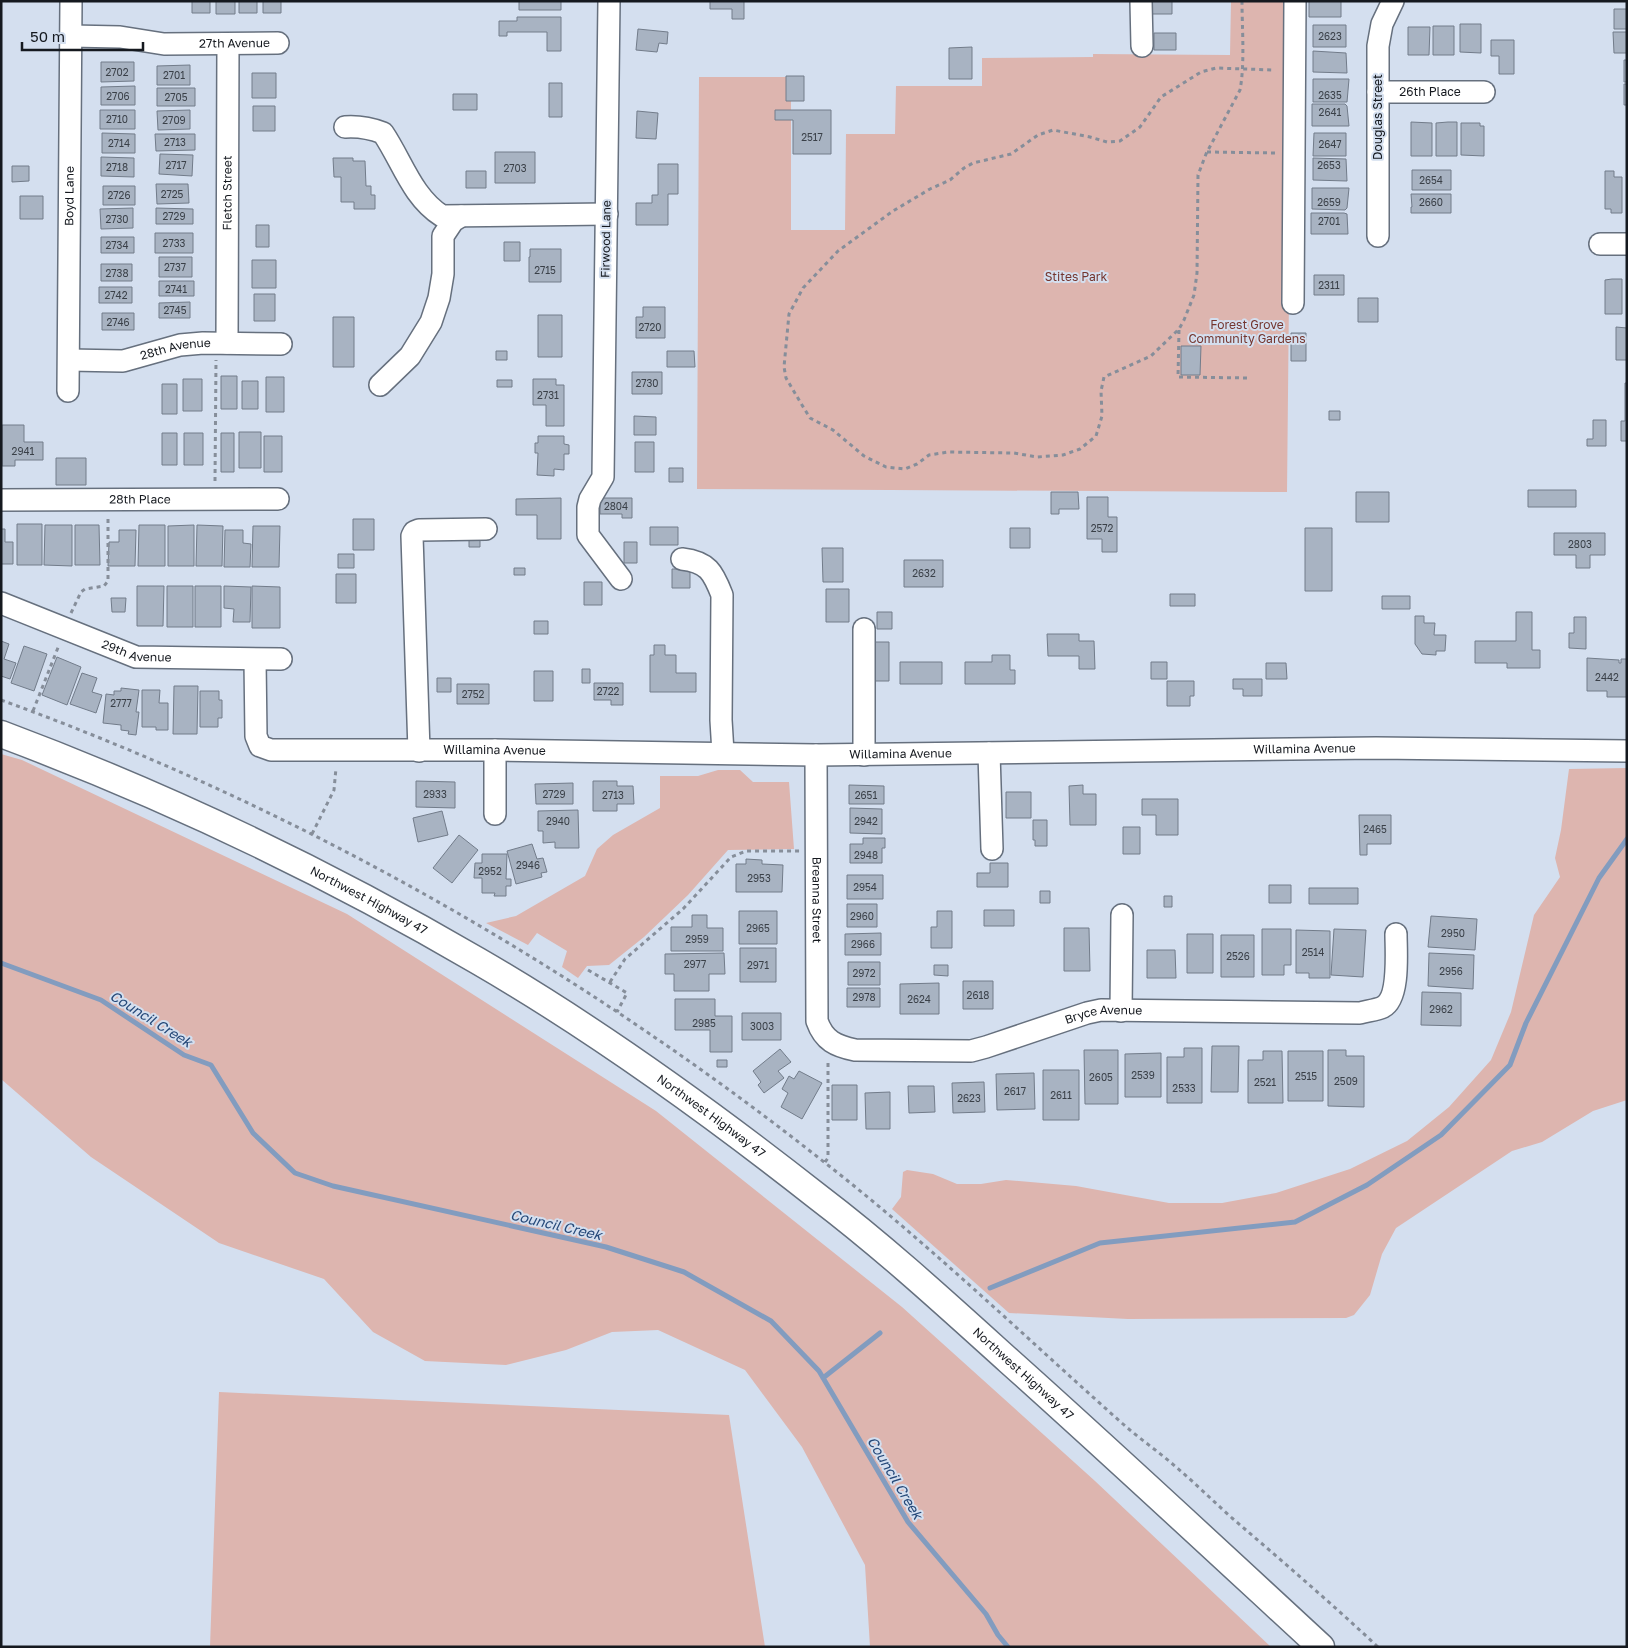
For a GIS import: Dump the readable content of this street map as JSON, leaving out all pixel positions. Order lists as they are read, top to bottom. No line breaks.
{"streets":{"main road":["Northwest Highway 47"],"street":["27th Avenue","26th Place","Douglas Street","Fletch Street","Boyd Lane","Firwood Lane","28th Avenue","28th Place","29th Avenue","Willamina Avenue","Breanna Street","Bryce Avenue"]},"crossings":[["27th Avenue","Fletch Street"],["27th Avenue","Boyd Lane"],["26th Place","Douglas Street"],["Fletch Street","28th Avenue"],["Boyd Lane","28th Avenue"],["29th Avenue","Willamina Avenue"],["Willamina Avenue","Breanna Street"],["Breanna Street","Bryce Avenue"]],"water":["Council Creek"],"parks":["Stites Park","Forest Grove Community Gardens"],"house_numbers":["2623","2702","2701","2635","2706","2705","2641","2710","2709","2517","2713","2714","2647","2717","2653","2718","2703","2654","2725","2726","2659","2660","2729","2730","2701","2733","2734","2737","2715","2738","2311","2741","2742","2745","2746","2720","2730","2731","2941","2804","2572","2803","2632","2442","2722","2752","2777","2933","2729","2713","2651","2940","2942","2465","2948","2946","2952","2953","2954","2960","2965","2950","2959","2966","2514","2526","2977","2971","2956","2972","2618","2978","2624","2962","2985","3003","2539","2515","2605","2509","2521","2533","2617","2611","2623"],"scale_bar":"50 m"}
